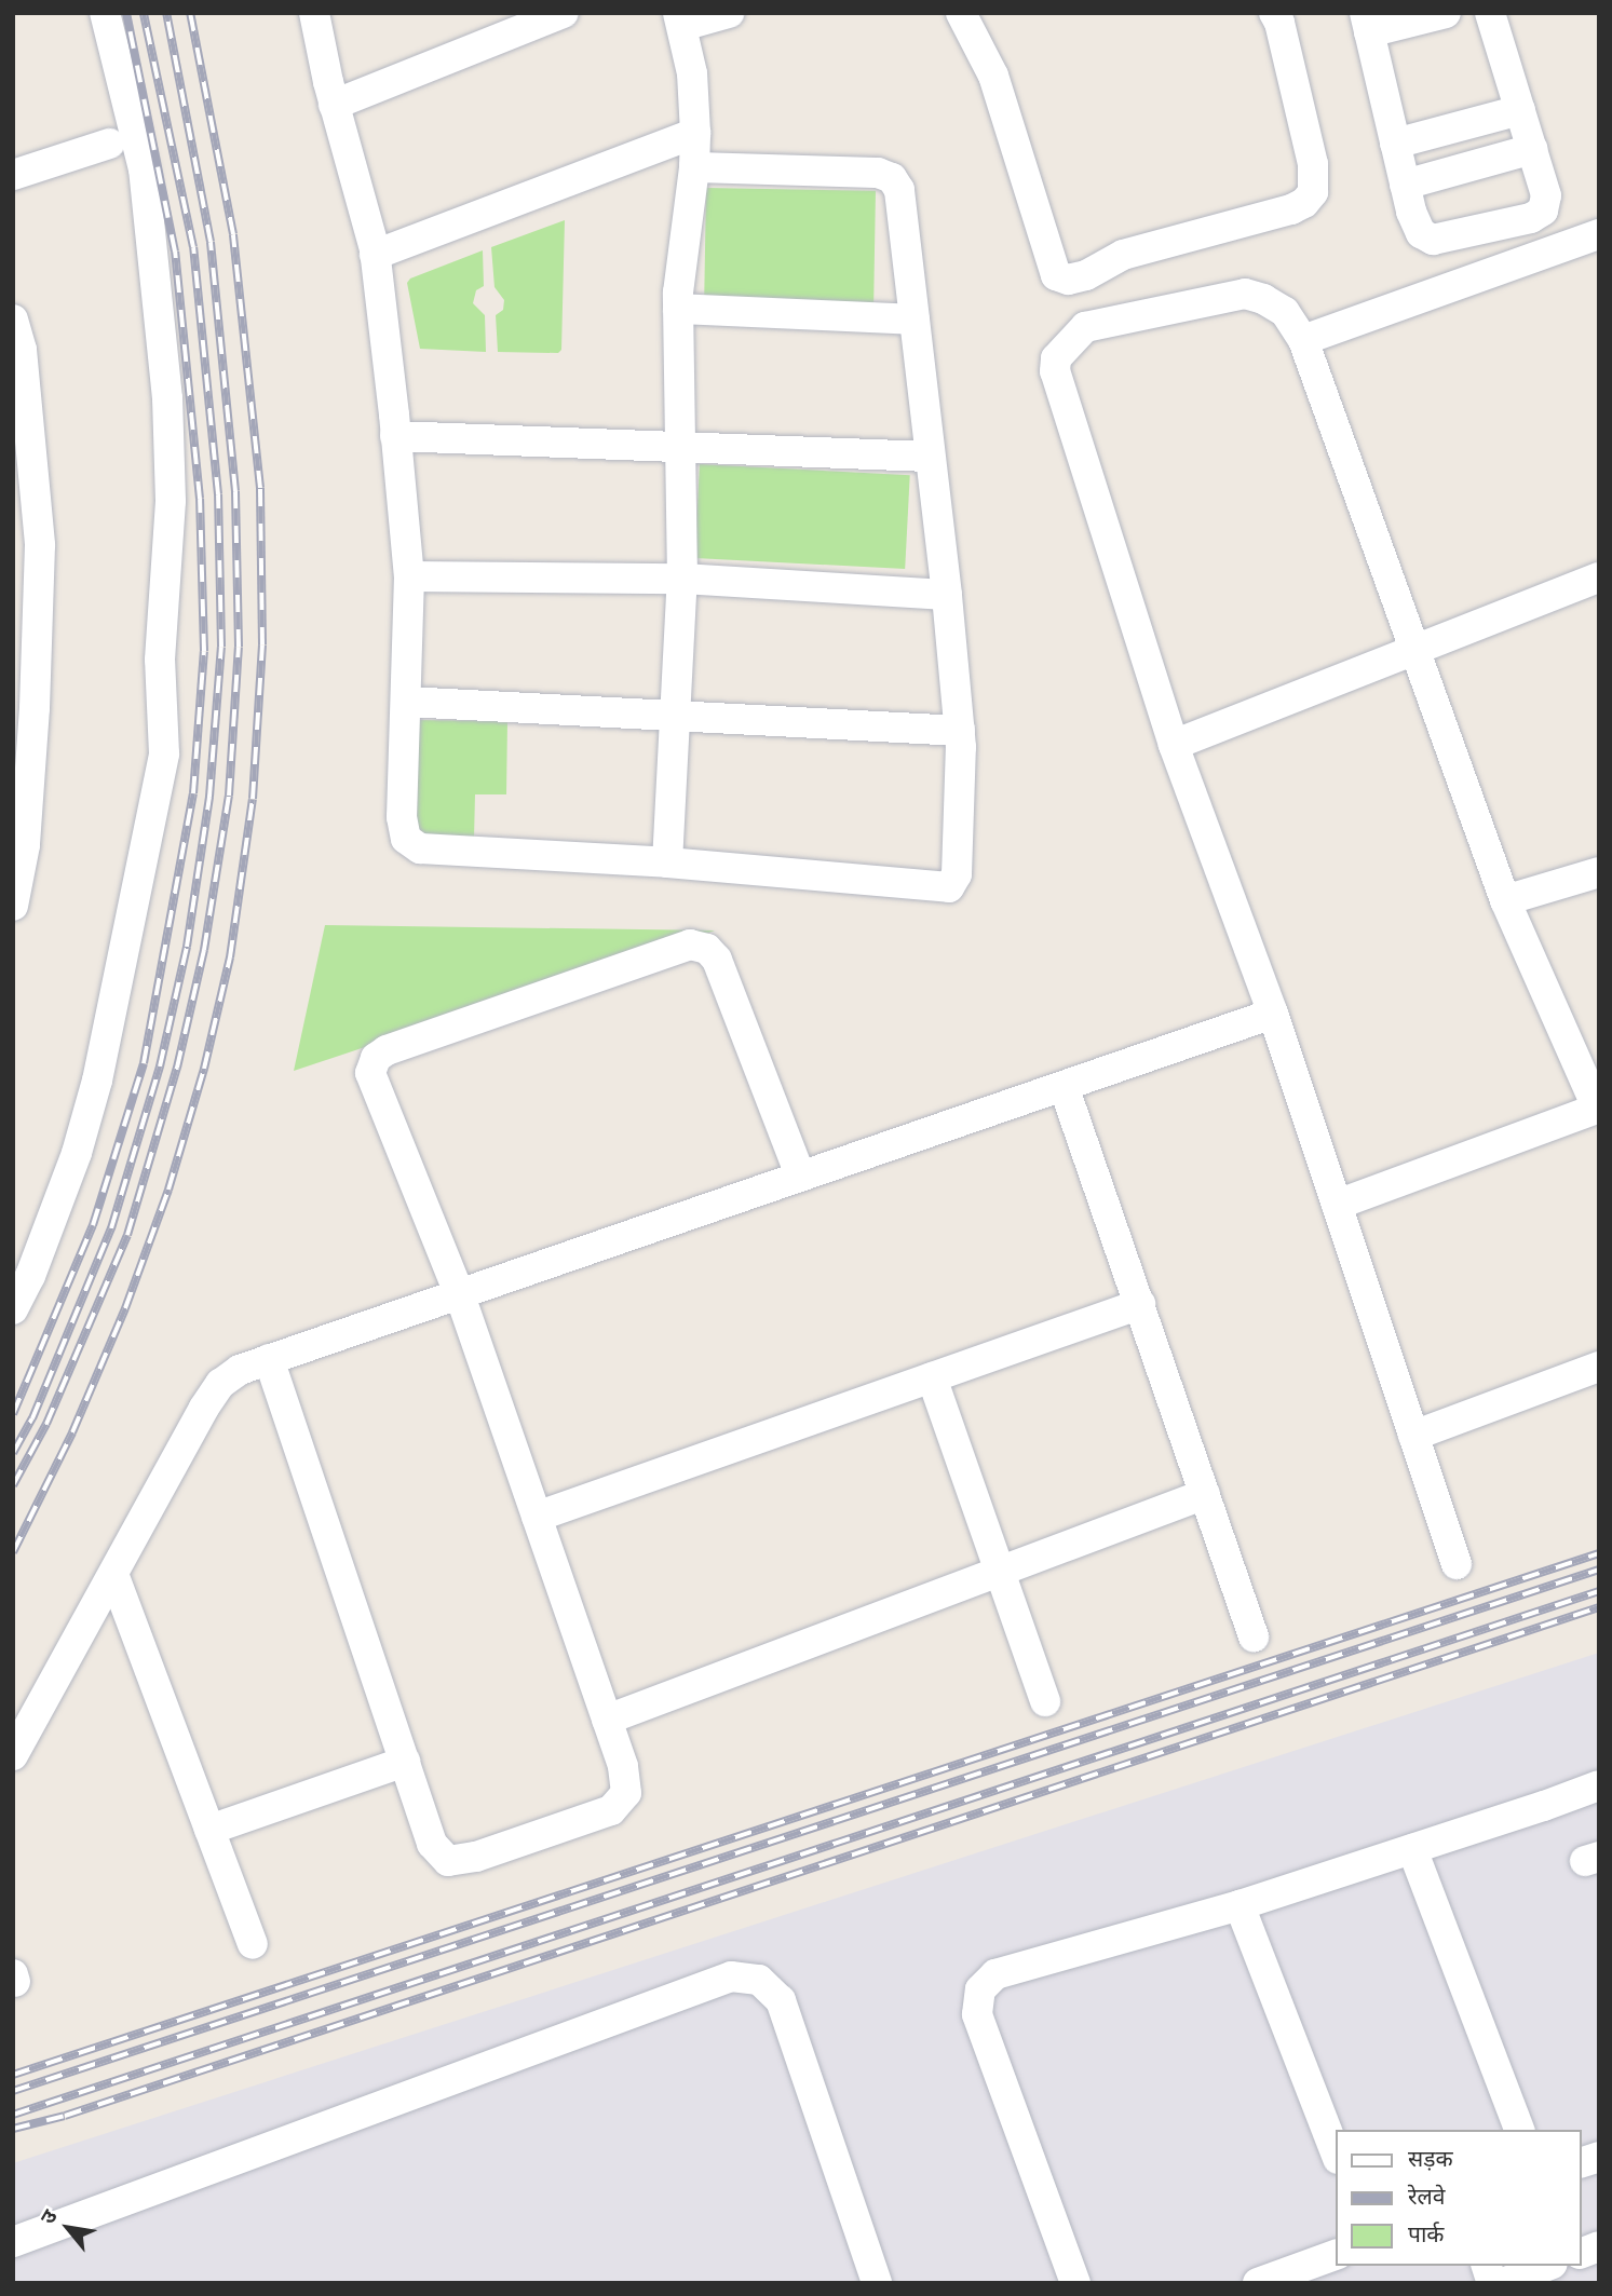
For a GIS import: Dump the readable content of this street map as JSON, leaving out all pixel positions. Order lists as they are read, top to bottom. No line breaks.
{"legend":["सड़क","रेलवे","पार्क"],"north":"top left"}
